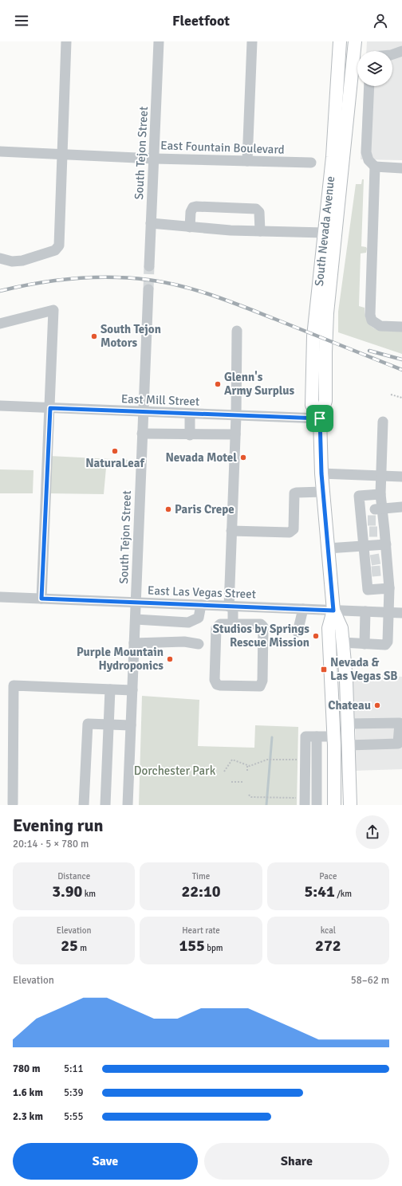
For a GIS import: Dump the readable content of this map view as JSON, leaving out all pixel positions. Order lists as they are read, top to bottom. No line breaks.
{"streets":{"main road":["South Nevada Avenue"],"street":["East Fountain Boulevard","South Tejon Street","East Mill Street","East Las Vegas Street"]},"crossings":[["East Fountain Boulevard","South Tejon Street"],["South Tejon Street","East Mill Street"],["South Tejon Street","East Las Vegas Street"],["South Nevada Avenue","East Mill Street"],["South Nevada Avenue","East Las Vegas Street"]],"parks":["Dorchester Park"],"places":{"other":["South Tejon Motors","Glenn's Army Surplus","NaturaLeaf","Nevada Motel","Paris Crepe","Studios by Springs Rescue Mission","Purple Mountain Hydroponics","Chateau"],"transit":["Nevada & Las Vegas SB"]},"page":{"header":"Fleetfoot","heading":["Evening run","20:14 · 5 × 780 m"],"stats":[["Distance","3.90 km"],["Time","22:10"],["Pace","5:41 /km"],["Elevation","25 m"],["Heart rate","155 bpm"],["kcal","272"]],"chart":["Elevation","58–62 m"],"list":[{"name":"780 m","note":"5:11"},{"name":"1.6 km","note":"5:39"},{"name":"2.3 km","note":"5:55"}],"buttons":["Save","Share"]}}
